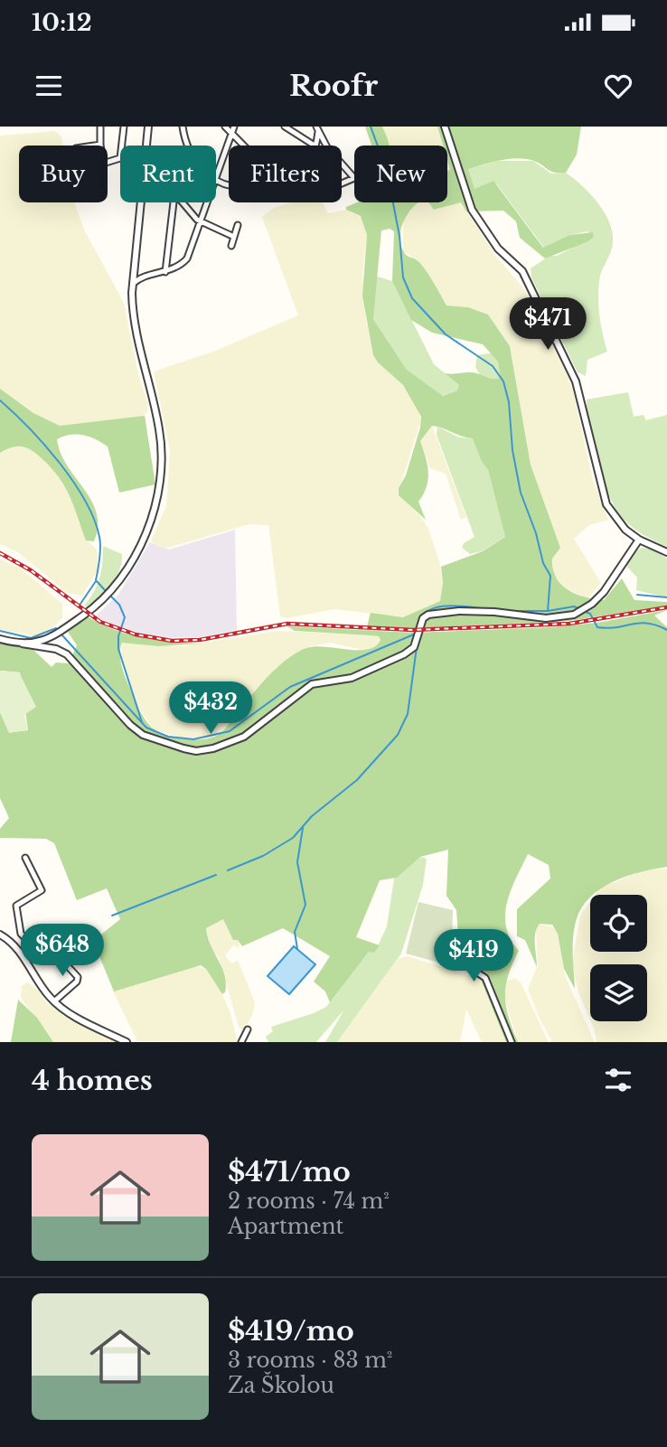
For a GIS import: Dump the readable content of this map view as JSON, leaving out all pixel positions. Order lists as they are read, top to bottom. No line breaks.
{"page":{"status":"10:12","header":"Roofr","chip":["Buy","Rent","Filters","New"],"price":["$471","$432","$648","$419"],"heading":"4 homes","list":[{"name":"$471/mo","note":"2 rooms · 74 m² · Apartment"},{"name":"$419/mo","note":"3 rooms · 83 m² · Za Školou"}]}}
